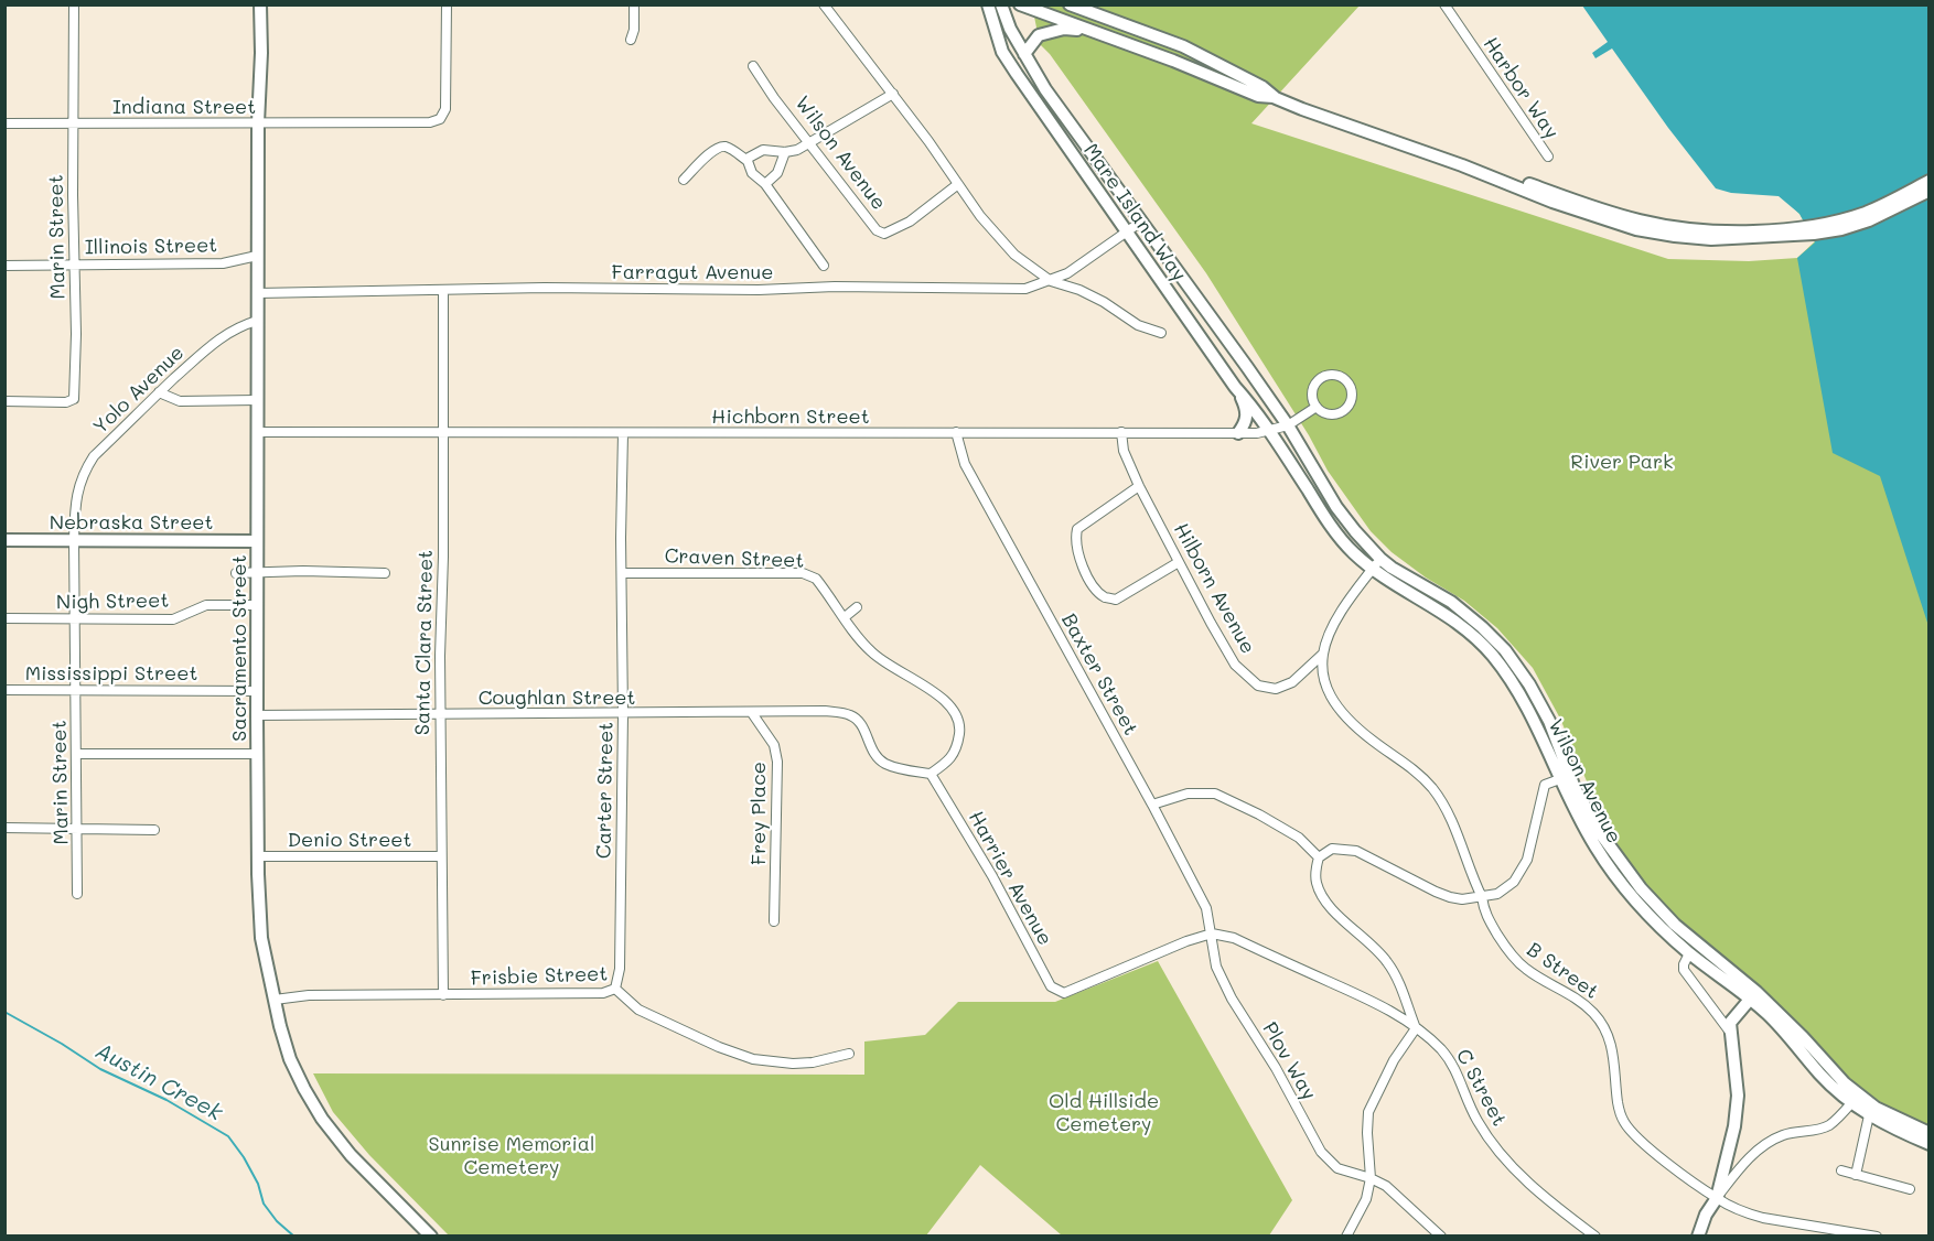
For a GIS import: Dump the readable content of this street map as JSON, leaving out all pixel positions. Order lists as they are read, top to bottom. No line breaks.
{"streets":{"main road":["Wilson Avenue","Mare Island Way","Nebraska Street","Sacramento Street"],"street":["Harbor Way","Indiana Street","Marin Street","Illinois Street","Farragut Avenue","Yolo Avenue","Hichborn Street","Craven Street","Hilborn Avenue","Nigh Street","Santa Clara Street","Mississippi Street","Baxter Street","Coughlan Street","Carter Street","Frey Place","Denio Street","Harrier Avenue","B Street","Frisbie Street","Plov Way","C Street"]},"crossings":[["Indiana Street","Marin Street"],["Indiana Street","Sacramento Street"],["Wilson Avenue","Mare Island Way"],["Wilson Avenue","Hichborn Street"],["Wilson Avenue","B Street"],["Mare Island Way","Farragut Avenue"],["Mare Island Way","Hichborn Street"],["Marin Street","Illinois Street"],["Marin Street","Yolo Avenue"],["Marin Street","Nebraska Street"],["Marin Street","Nigh Street"],["Marin Street","Mississippi Street"],["Illinois Street","Sacramento Street"],["Farragut Avenue","Santa Clara Street"],["Farragut Avenue","Sacramento Street"],["Yolo Avenue","Sacramento Street"],["Hichborn Street","Hilborn Avenue"],["Hichborn Street","Santa Clara Street"],["Hichborn Street","Sacramento Street"],["Hichborn Street","Baxter Street"],["Hichborn Street","Carter Street"],["Nebraska Street","Sacramento Street"],["Craven Street","Coughlan Street"],["Craven Street","Carter Street"],["Craven Street","Harrier Avenue"],["Hilborn Avenue","B Street"],["Nigh Street","Sacramento Street"],["Santa Clara Street","Coughlan Street"],["Santa Clara Street","Denio Street"],["Santa Clara Street","Frisbie Street"],["Sacramento Street","Mississippi Street"],["Sacramento Street","Coughlan Street"],["Sacramento Street","Denio Street"],["Sacramento Street","Frisbie Street"],["Baxter Street","Harrier Avenue"],["Baxter Street","Plov Way"],["Baxter Street","C Street"],["Coughlan Street","Carter Street"],["Coughlan Street","Frey Place"],["Coughlan Street","Harrier Avenue"],["Carter Street","Frisbie Street"],["Harrier Avenue","Plov Way"],["Harrier Avenue","C Street"],["Plov Way","C Street"]],"water":["Austin Creek"],"parks":["River Park","Old Hillside Cemetery","Sunrise Memorial Cemetery"]}
